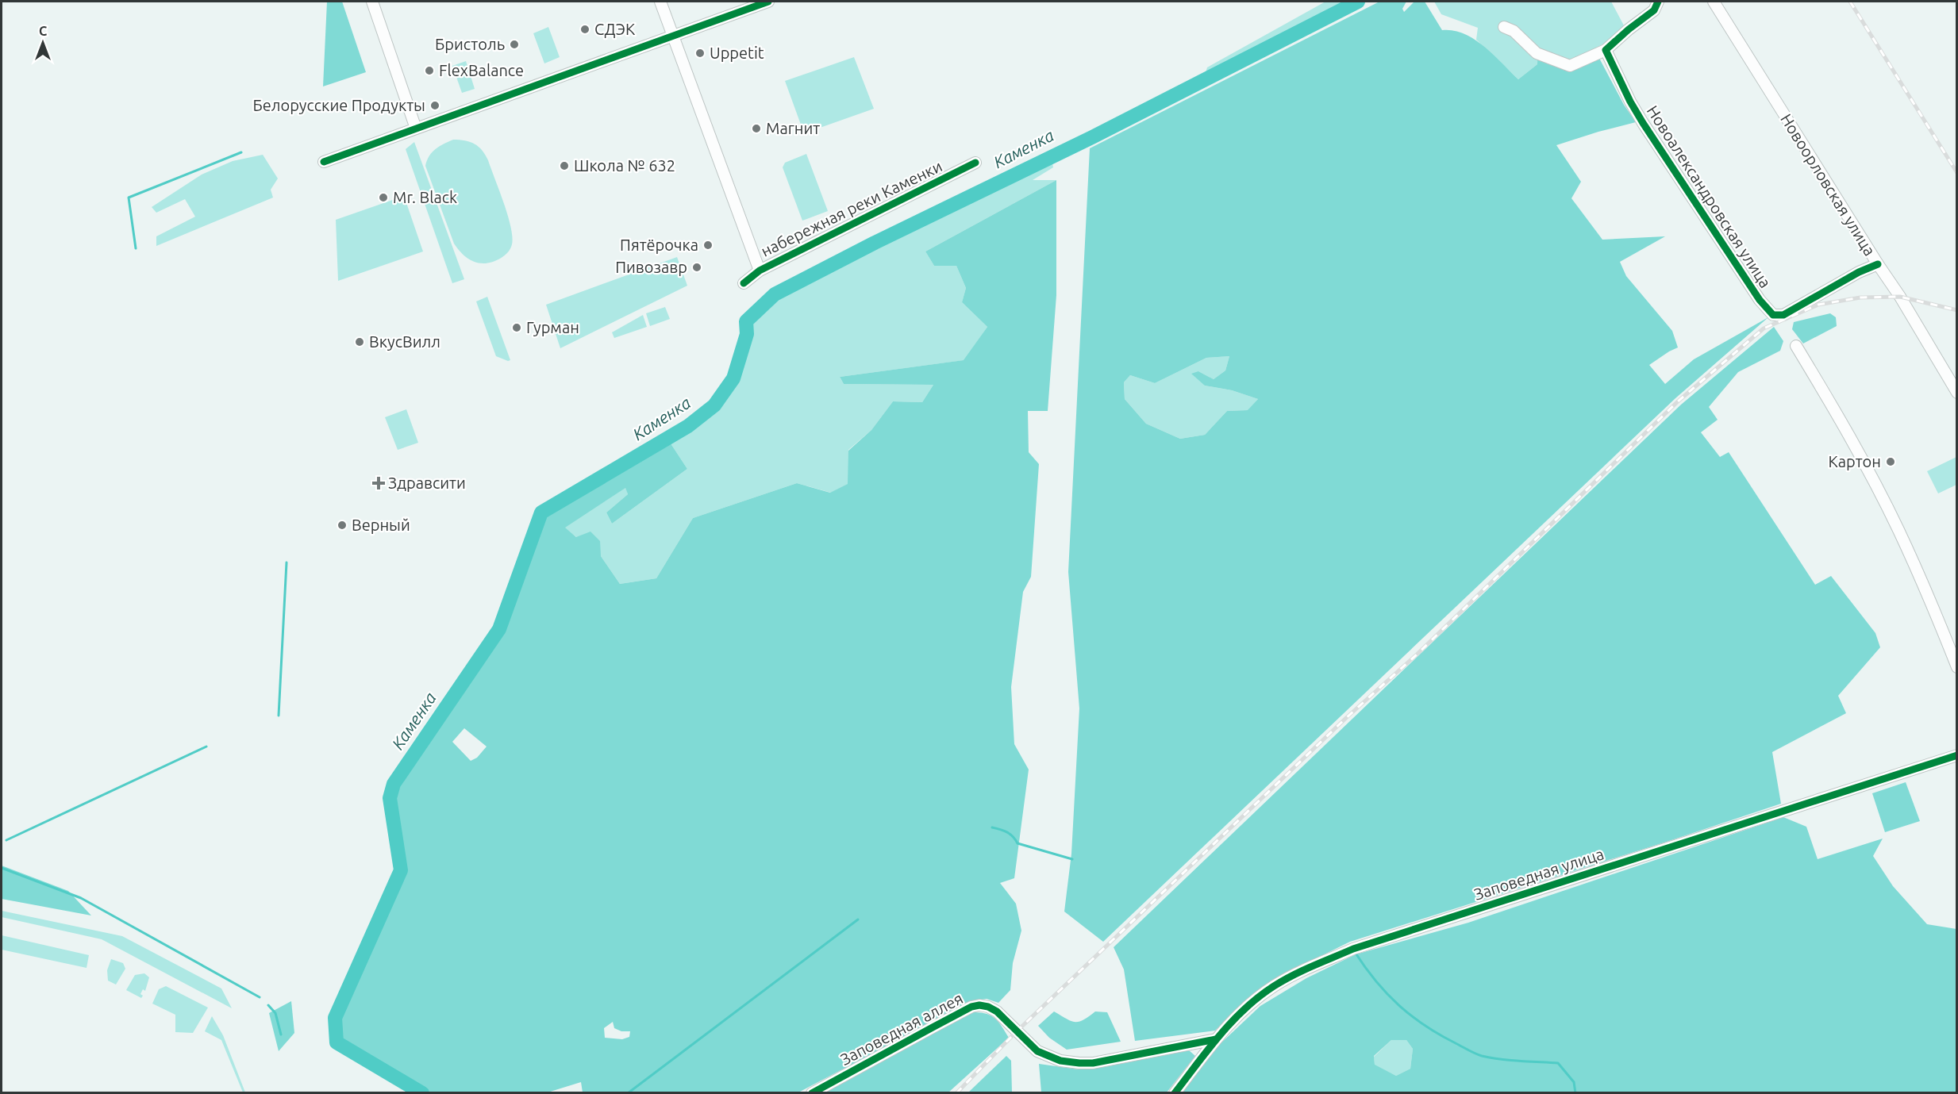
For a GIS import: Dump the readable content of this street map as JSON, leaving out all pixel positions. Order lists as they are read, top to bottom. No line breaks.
{"streets":{"street":["Новоорловская улица","Новоалександровская улица","набережная реки Каменки","Заповедная улица","Заповедная аллея"]},"crossings":[["Новоорловская улица","Новоалександровская улица"],["Заповедная улица","Заповедная аллея"]],"water":["Каменка"],"places":{"other":["СДЭК","Бристоль","Uppetit","FlexBalance","Белорусские Продукты","Магнит","Школа № 632","Mr. Black","Пятёрочка","Пивозавр","Гурман","ВкусВилл","Картон","Верный"],"health":["Здравсити"]},"north":"top"}
